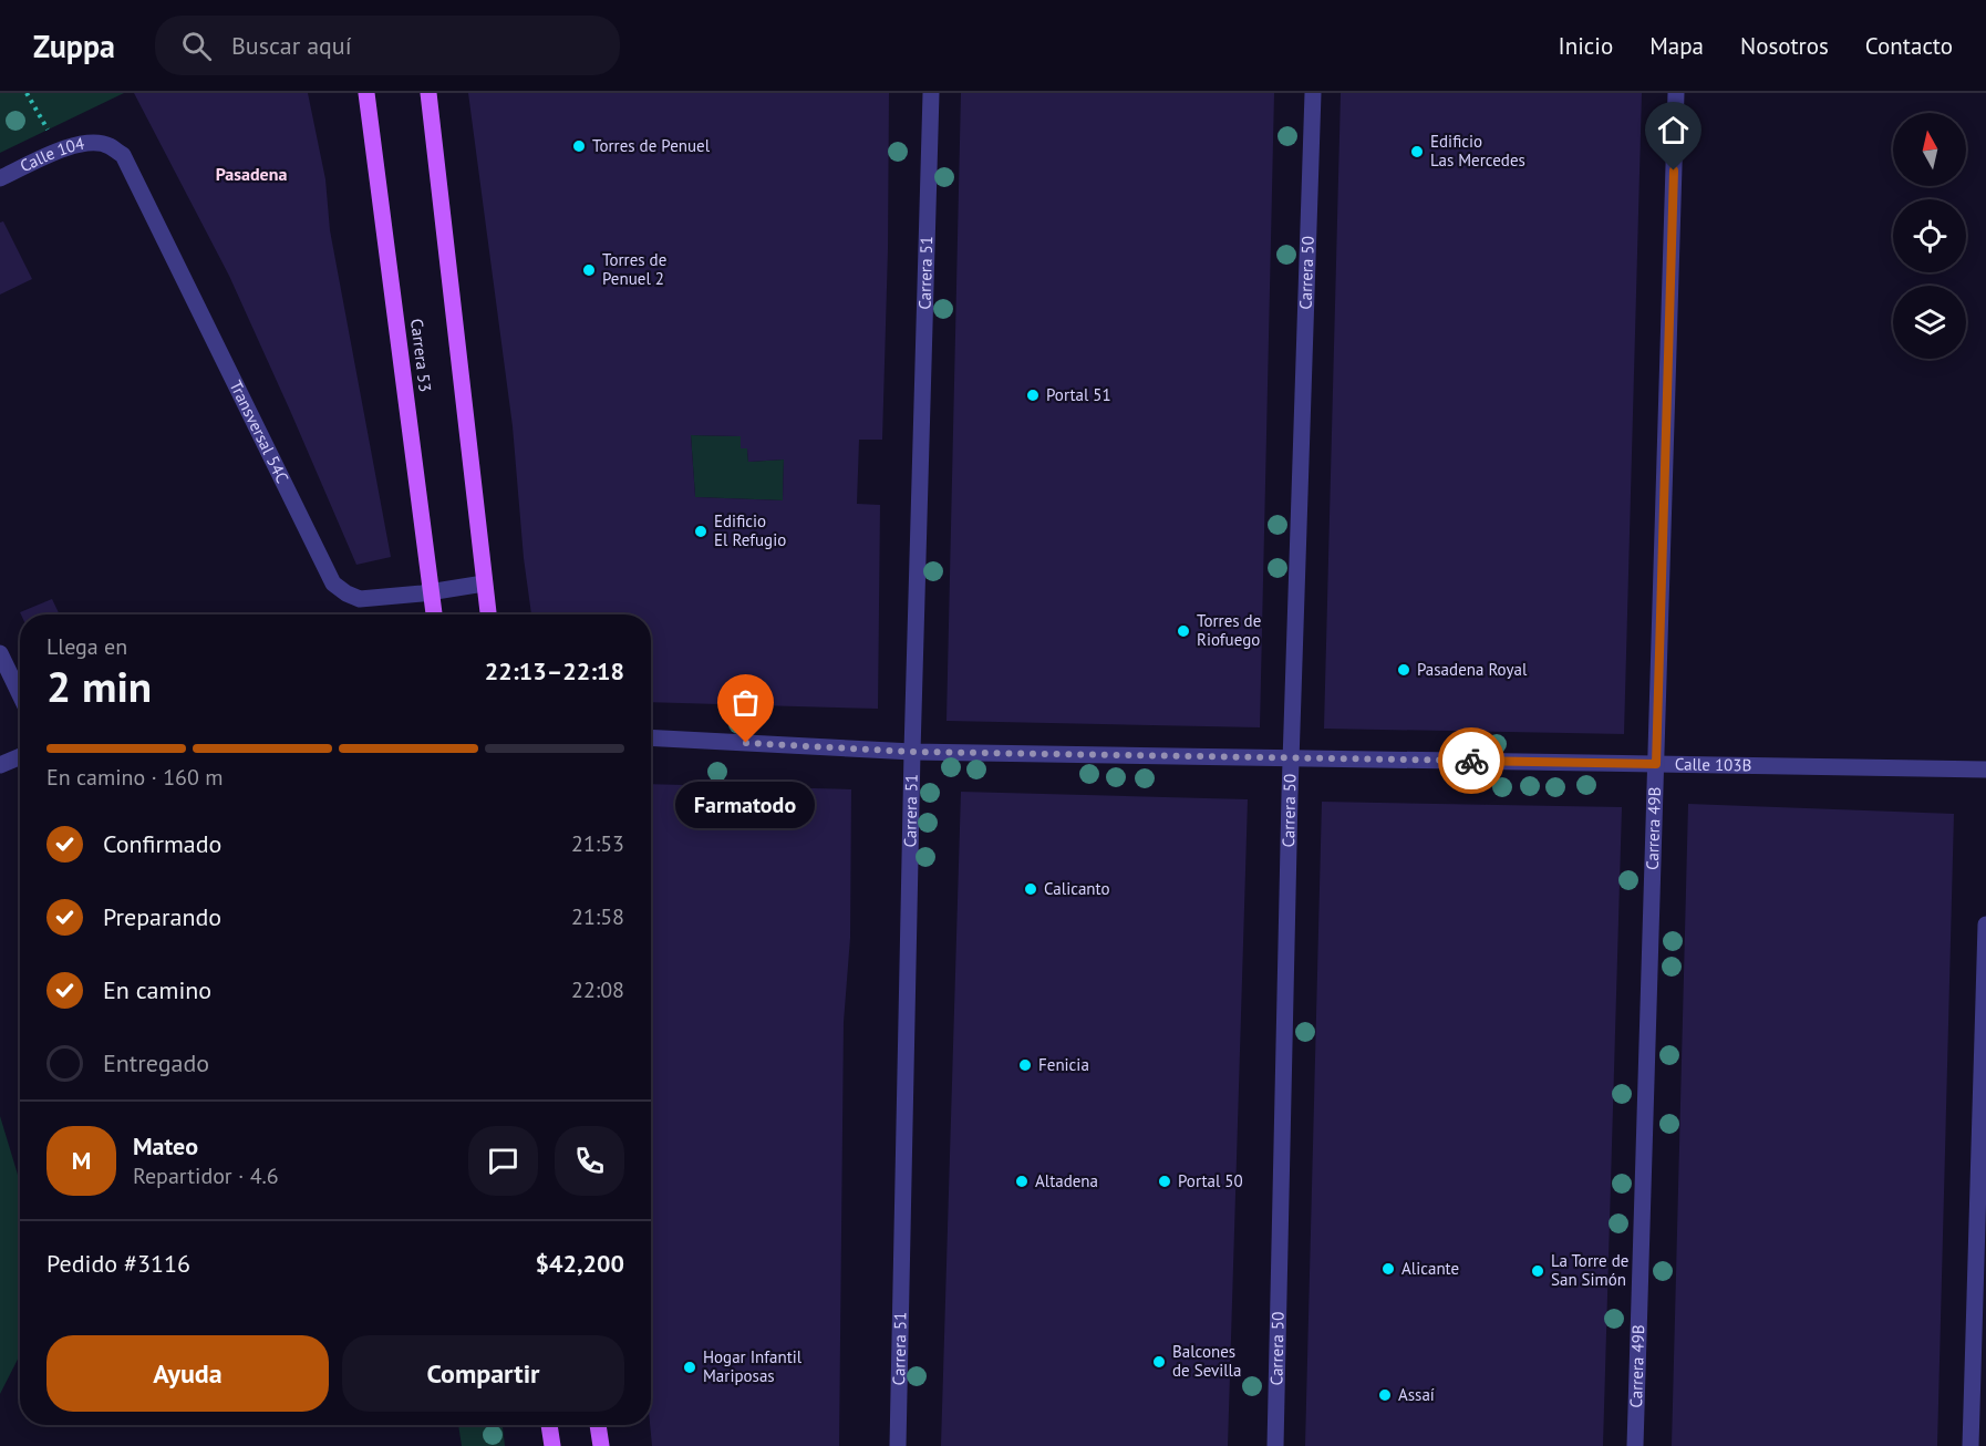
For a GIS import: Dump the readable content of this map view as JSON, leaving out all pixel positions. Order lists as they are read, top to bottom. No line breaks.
{"streets":{"main road":["Carrera 53"],"street":["Calle 104","Carrera 51","Carrera 50","Transversal 54C","Calle 103B","Carrera 49B"]},"crossings":[["Calle 104","Transversal 54C"],["Carrera 51","Calle 103B"],["Carrera 50","Calle 103B"],["Carrera 53","Transversal 54C"],["Calle 103B","Carrera 49B"]],"districts":["Pasadena"],"places":["Torres de Penuel","Edificio Las Mercedes","Torres de Penuel 2","Portal 51","Edificio El Refugio","Torres de Riofuego","Pasadena Royal","Farmatodo","Calicanto","Fenicia","Altadena","Portal 50","Alicante","La Torre de San Simón","Balcones de Sevilla","Hogar Infantil Mariposas","Assaí"],"north":"top","page":{"header":"Zuppa","search":"Buscar aquí","nav":["Inicio","Mapa","Nosotros","Contacto"],"heading":["2 min","Llega en","22:13–22:18"],"panel":["Mateo","Repartidor · 4.6","Pedido #3116","$42,200"],"bar":"En camino · 160 m","bubble":"Farmatodo","list":[["Confirmado","21:53"],["Preparando","21:58"],["En camino","22:08"],"Entregado"],"round":"M","buttons":["Ayuda","Compartir"]}}
